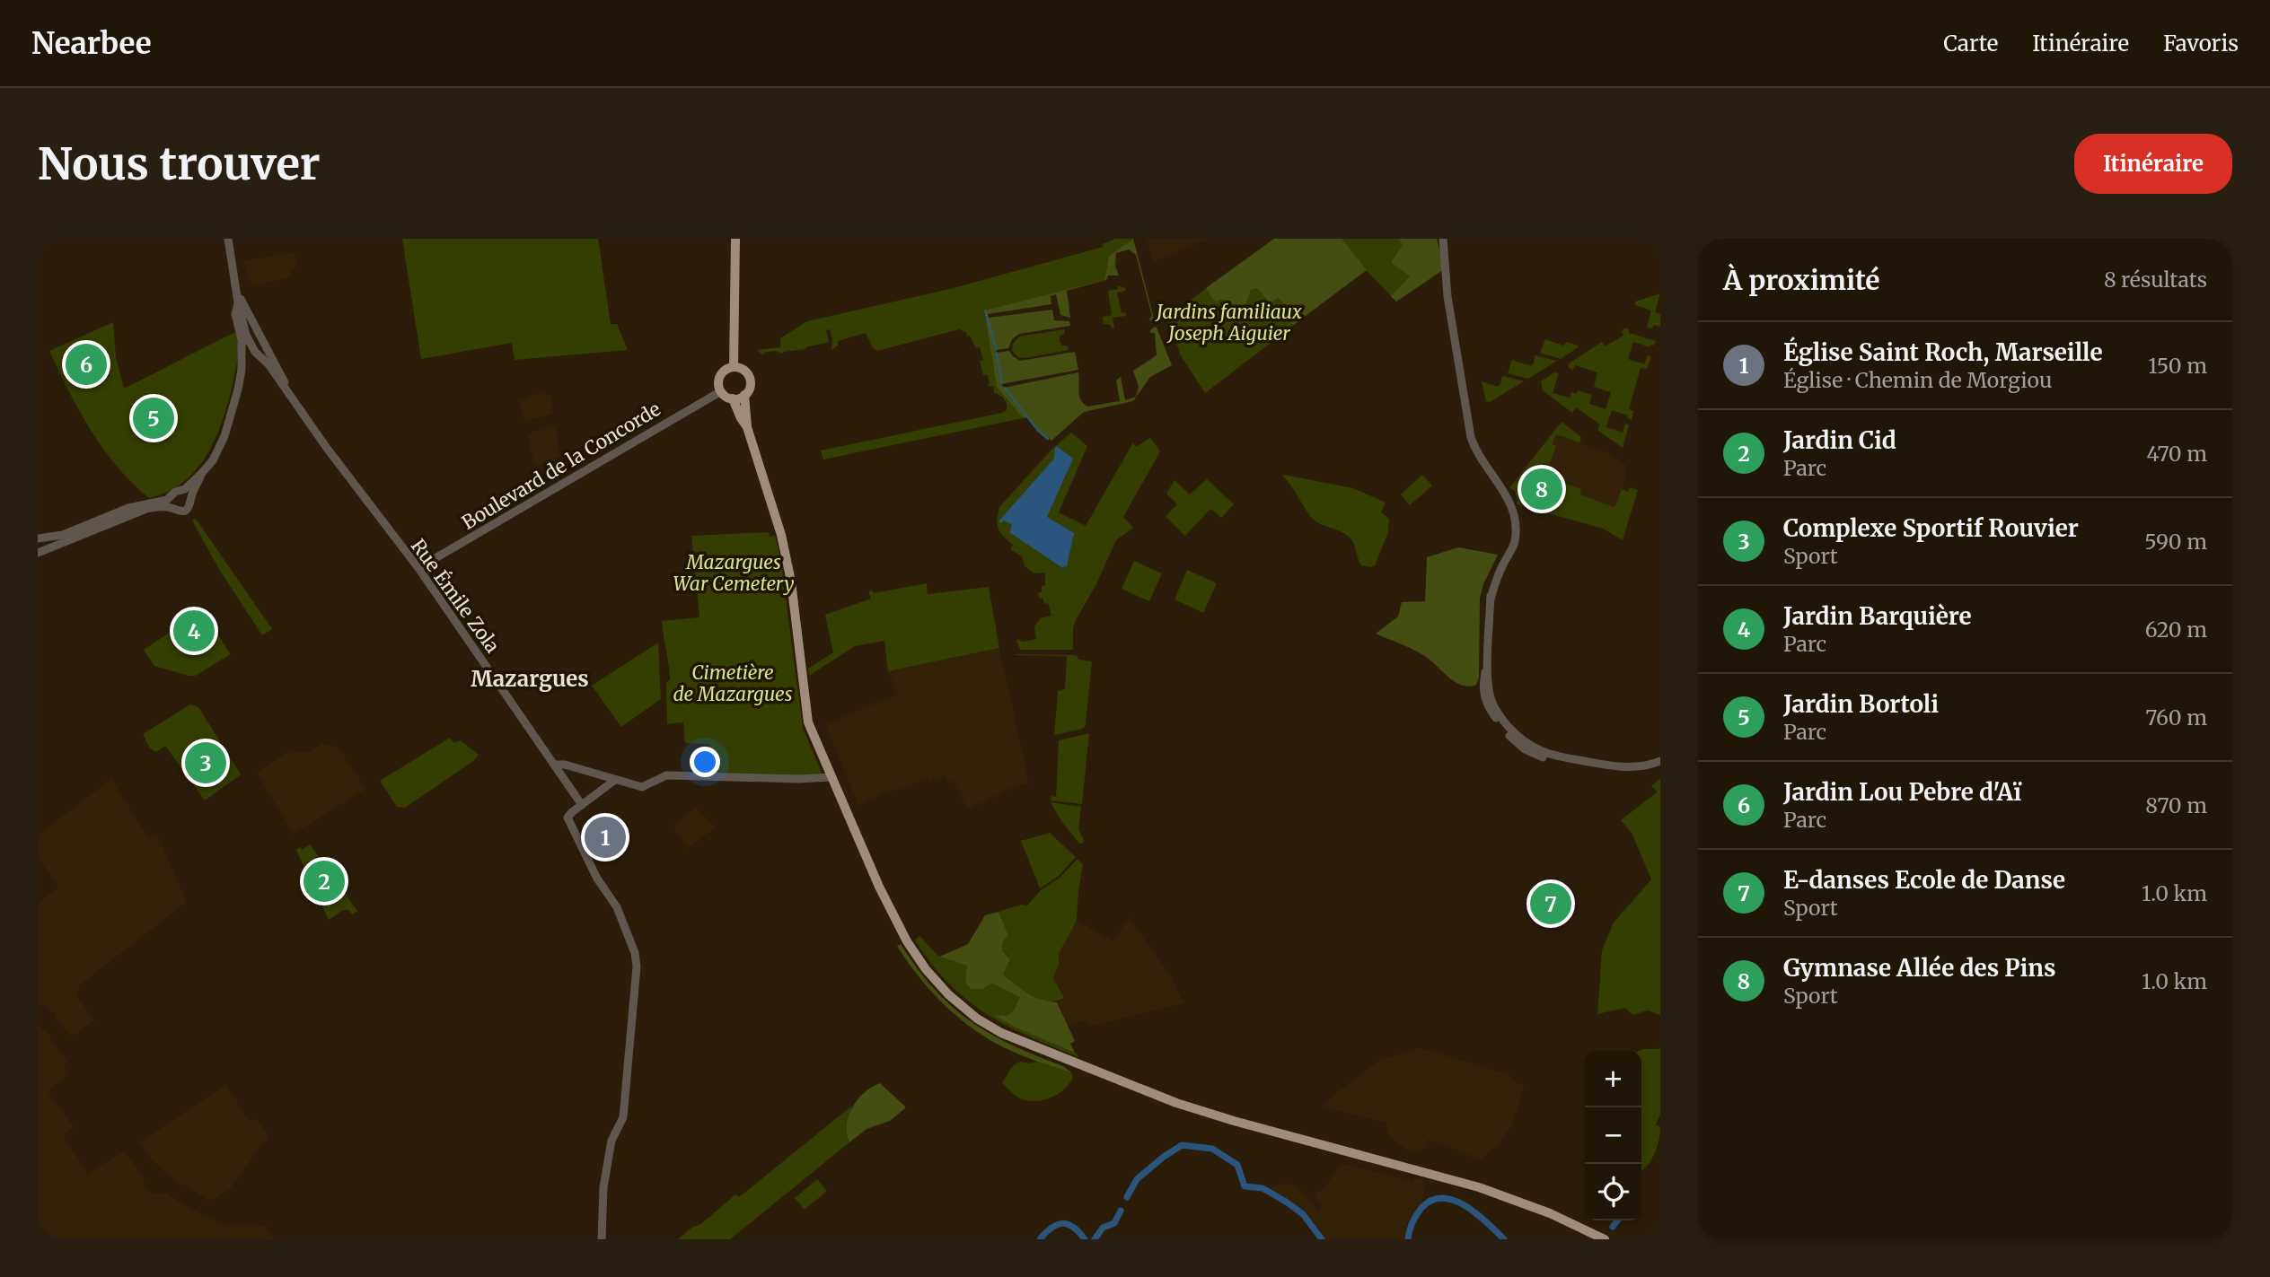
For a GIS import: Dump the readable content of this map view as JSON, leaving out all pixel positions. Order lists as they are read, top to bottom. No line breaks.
{"streets":{"street":["Boulevard de la Concorde","Rue Émile Zola"]},"crossings":[["Boulevard de la Concorde","Rue Émile Zola"]],"districts":["Mazargues"],"parks":["Jardins familiaux Joseph Aiguier","Mazargues War Cemetery","Cimetière de Mazargues"],"page":{"header":"Nearbee","nav":["Carte","Itinéraire","Favoris"],"buttons":"Itinéraire","title":"Nous trouver","heading":["À proximité","8 résultats"],"list":[{"mark":"1","name":"Église Saint Roch, Marseille","note":"Église · Chemin de Morgiou","value":"150 m"},{"mark":"2","name":"Jardin Cid","note":"Parc","value":"470 m"},{"mark":"3","name":"Complexe Sportif Rouvier","note":"Sport","value":"590 m"},{"mark":"4","name":"Jardin Barquière","note":"Parc","value":"620 m"},{"mark":"5","name":"Jardin Bortoli","note":"Parc","value":"760 m"},{"mark":"6","name":"Jardin Lou Pebre d'Aï","note":"Parc","value":"870 m"},{"mark":"7","name":"E-danses Ecole de Danse","note":"Sport","value":"1.0 km"},{"mark":"8","name":"Gymnase Allée des Pins","note":"Sport","value":"1.0 km"}],"pins":["6","5","8","4","3","1","2","7"],"map_buttons":["+","−"]}}
